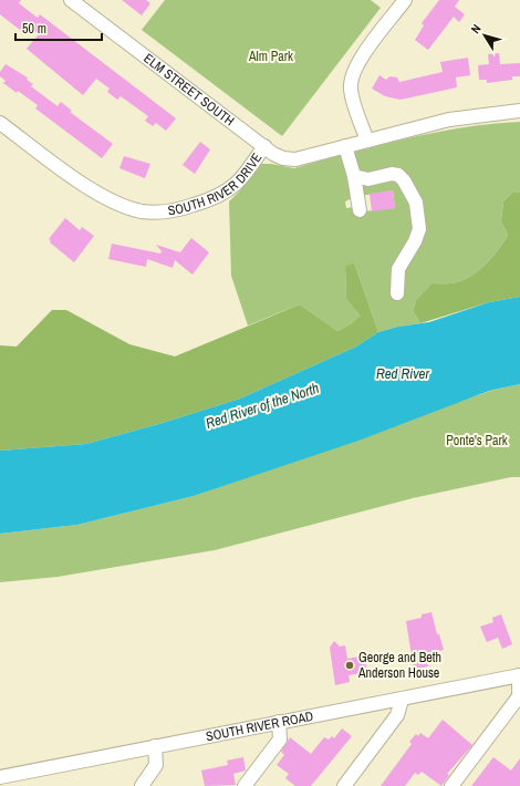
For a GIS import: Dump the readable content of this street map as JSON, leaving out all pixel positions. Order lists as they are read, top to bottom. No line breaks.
{"streets":{"street":["ELM STREET SOUTH","SOUTH RIVER DRIVE","SOUTH RIVER ROAD"]},"crossings":[["ELM STREET SOUTH","SOUTH RIVER DRIVE"]],"water":["Red River","Red River of the North"],"parks":["Alm Park","Ponte's Park"],"places":["George and Beth Anderson House"],"scale_bar":"50 m","north":"top left"}
